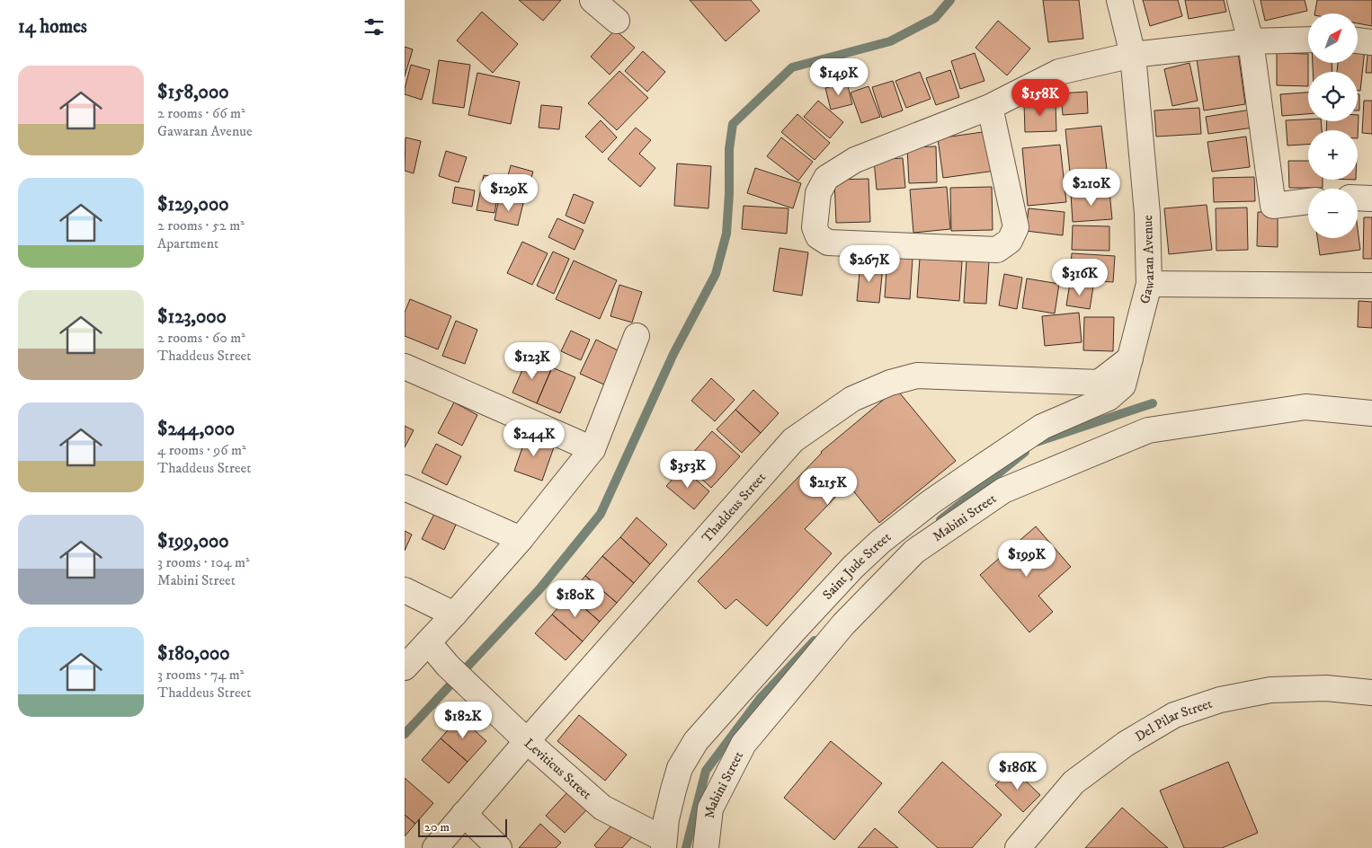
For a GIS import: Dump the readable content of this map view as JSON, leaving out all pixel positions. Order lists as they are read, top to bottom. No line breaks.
{"streets":{"street":["Gawaran Avenue","Thaddeus Street","Mabini Street","Saint Jude Street","Del Pilar Street","Leviticus Street"]},"crossings":[["Gawaran Avenue","Thaddeus Street"],["Gawaran Avenue","Saint Jude Street"],["Thaddeus Street","Saint Jude Street"],["Thaddeus Street","Leviticus Street"],["Saint Jude Street","Leviticus Street"]],"scale_bar":"20 m","north":"top right","page":{"heading":"14 homes","map_buttons":["+","−"],"list":[{"name":"$158,000","note":"2 rooms · 66 m² · Gawaran Avenue"},{"name":"$129,000","note":"2 rooms · 52 m² · Apartment"},{"name":"$123,000","note":"2 rooms · 60 m² · Thaddeus Street"},{"name":"$244,000","note":"4 rooms · 96 m² · Thaddeus Street"},{"name":"$199,000","note":"3 rooms · 104 m² · Mabini Street"},{"name":"$180,000","note":"3 rooms · 74 m² · Thaddeus Street"}],"price":["$149K","$158K","$210K","$129K","$267K","$316K","$123K","$244K","$353K","$215K","$199K","$180K","$182K","$186K"],"scale":"20 m"}}
